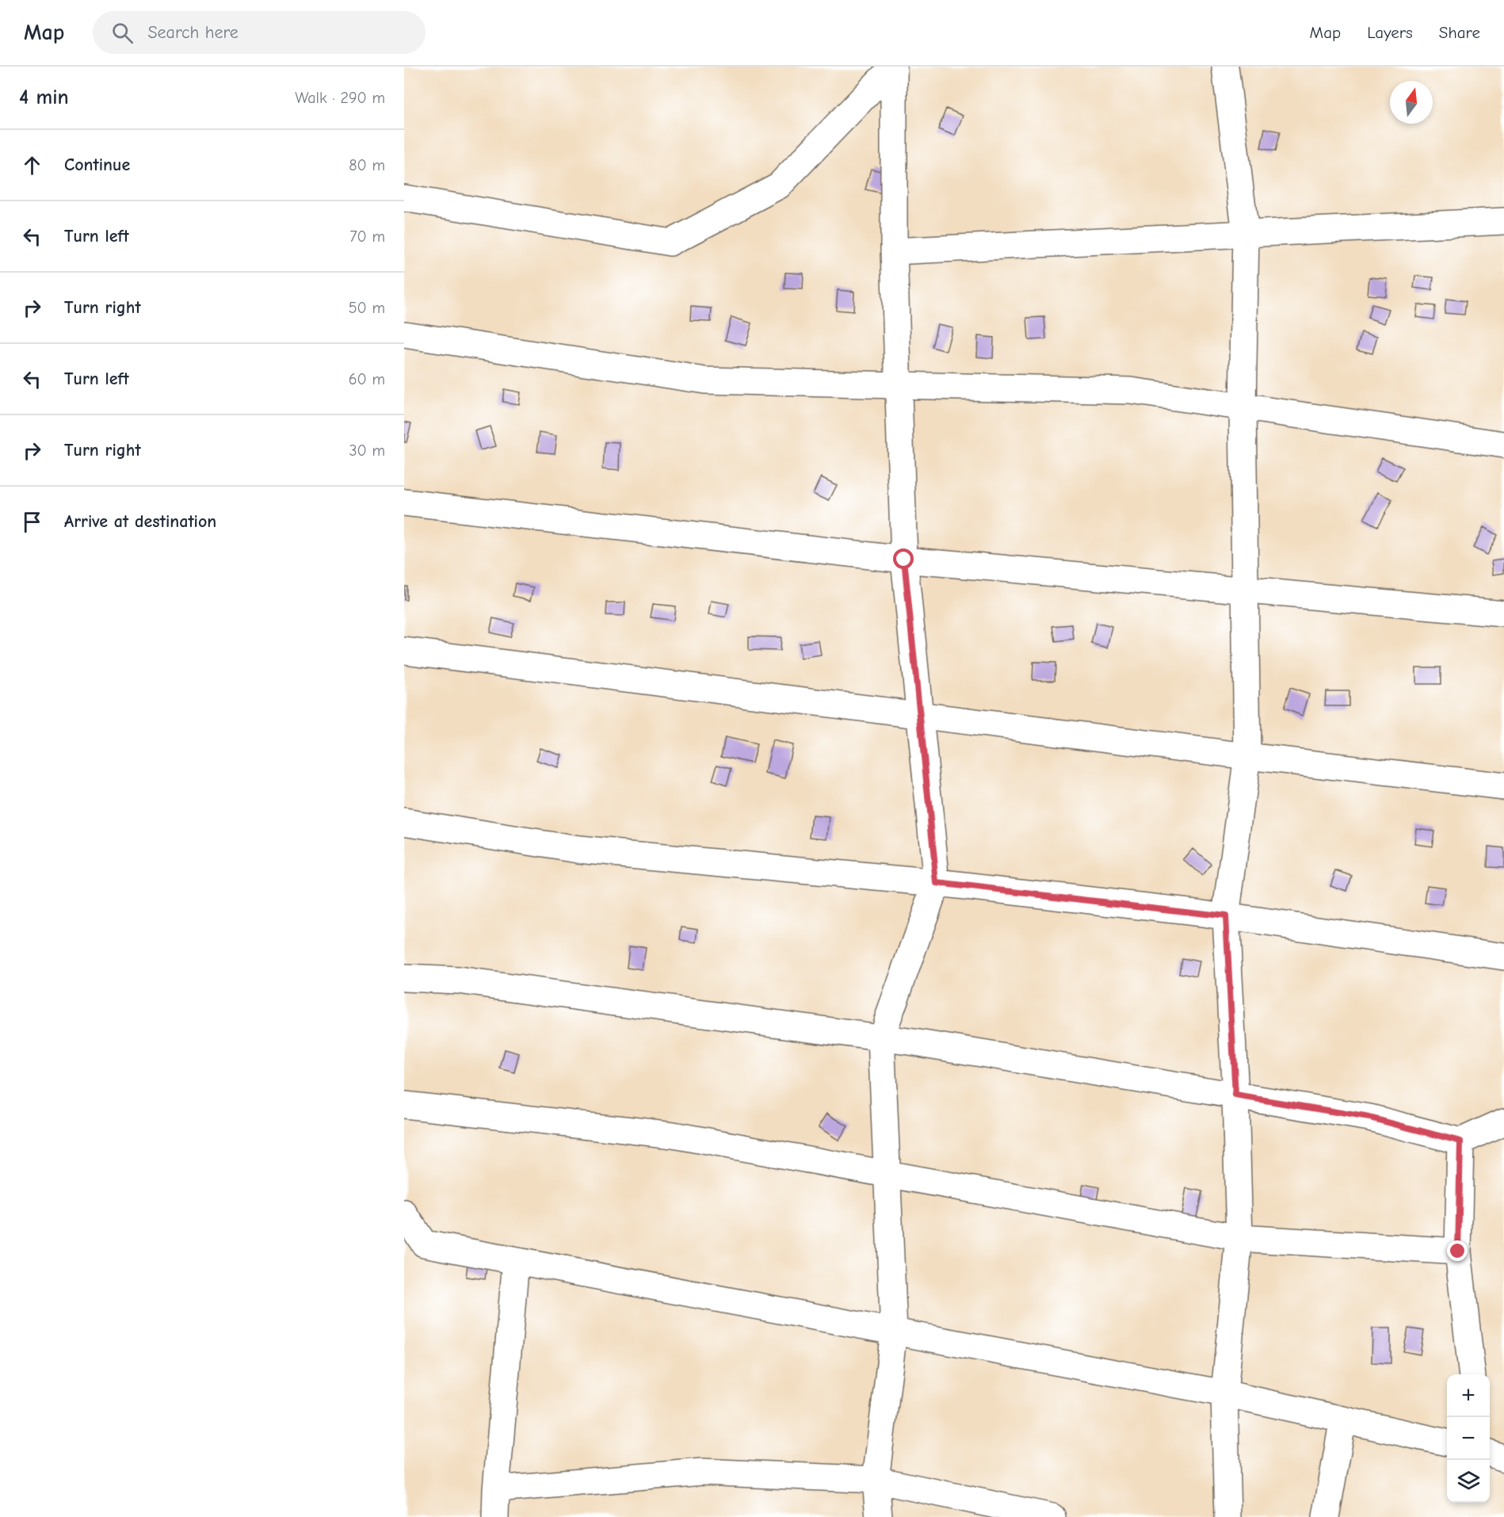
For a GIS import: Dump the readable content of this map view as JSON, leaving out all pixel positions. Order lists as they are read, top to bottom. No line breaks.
{"north":"top","page":{"header":"Map","search":"Search here","nav":["Map","Layers","Share"],"heading":["4 min","Walk · 290 m"],"list":[["Continue","80 m"],["Turn left","70 m"],["Turn right","50 m"],["Turn left","60 m"],["Turn right","30 m"],"Arrive at destination"],"map_buttons":["+","−"]}}
